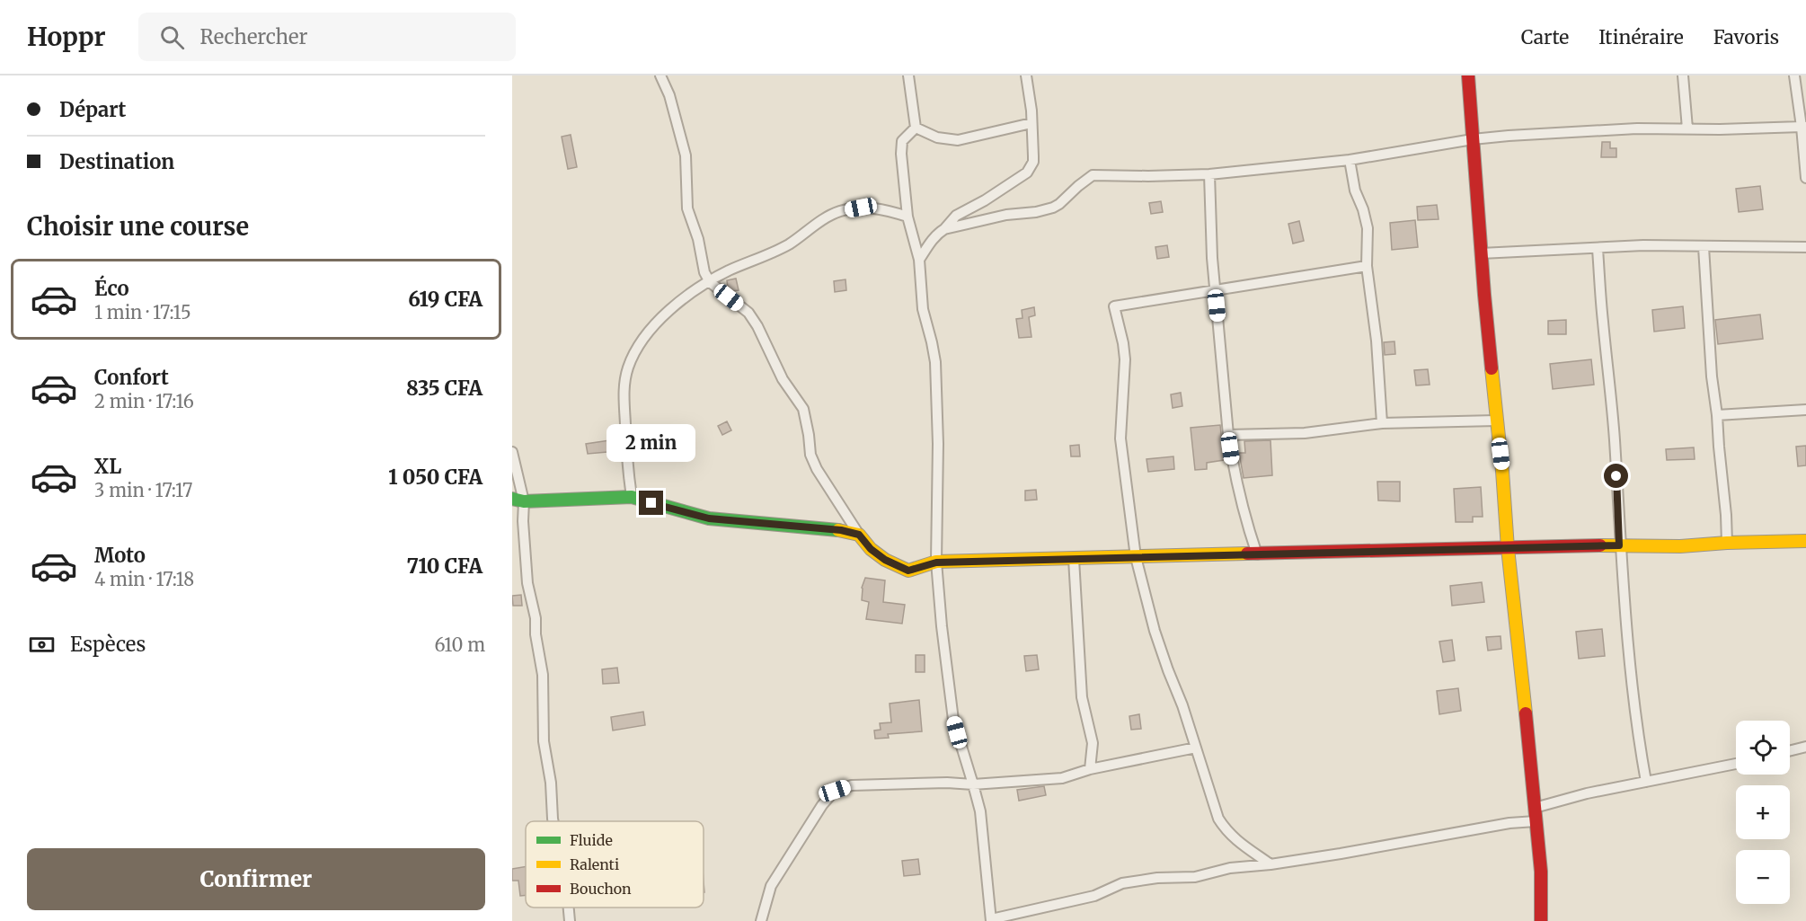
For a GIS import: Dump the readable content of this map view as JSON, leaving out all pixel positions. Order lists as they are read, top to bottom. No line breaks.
{"legend":["Fluide","Ralenti","Bouchon"],"page":{"header":"Hoppr","search":"Rechercher","nav":["Carte","Itinéraire","Favoris"],"banner":["Départ","Destination"],"heading":"Choisir une course","list":[{"name":"Éco","note":"1 min · 17:15","value":"619 CFA"},{"name":"Confort","note":"2 min · 17:16","value":"835 CFA"},{"name":"XL","note":"3 min · 17:17","value":"1 050 CFA"},{"name":"Moto","note":"4 min · 17:18","value":"710 CFA"}],"bubble":"2 min","pay":["Espèces","610 m"],"map_buttons":["+","−"],"buttons":"Confirmer"}}
